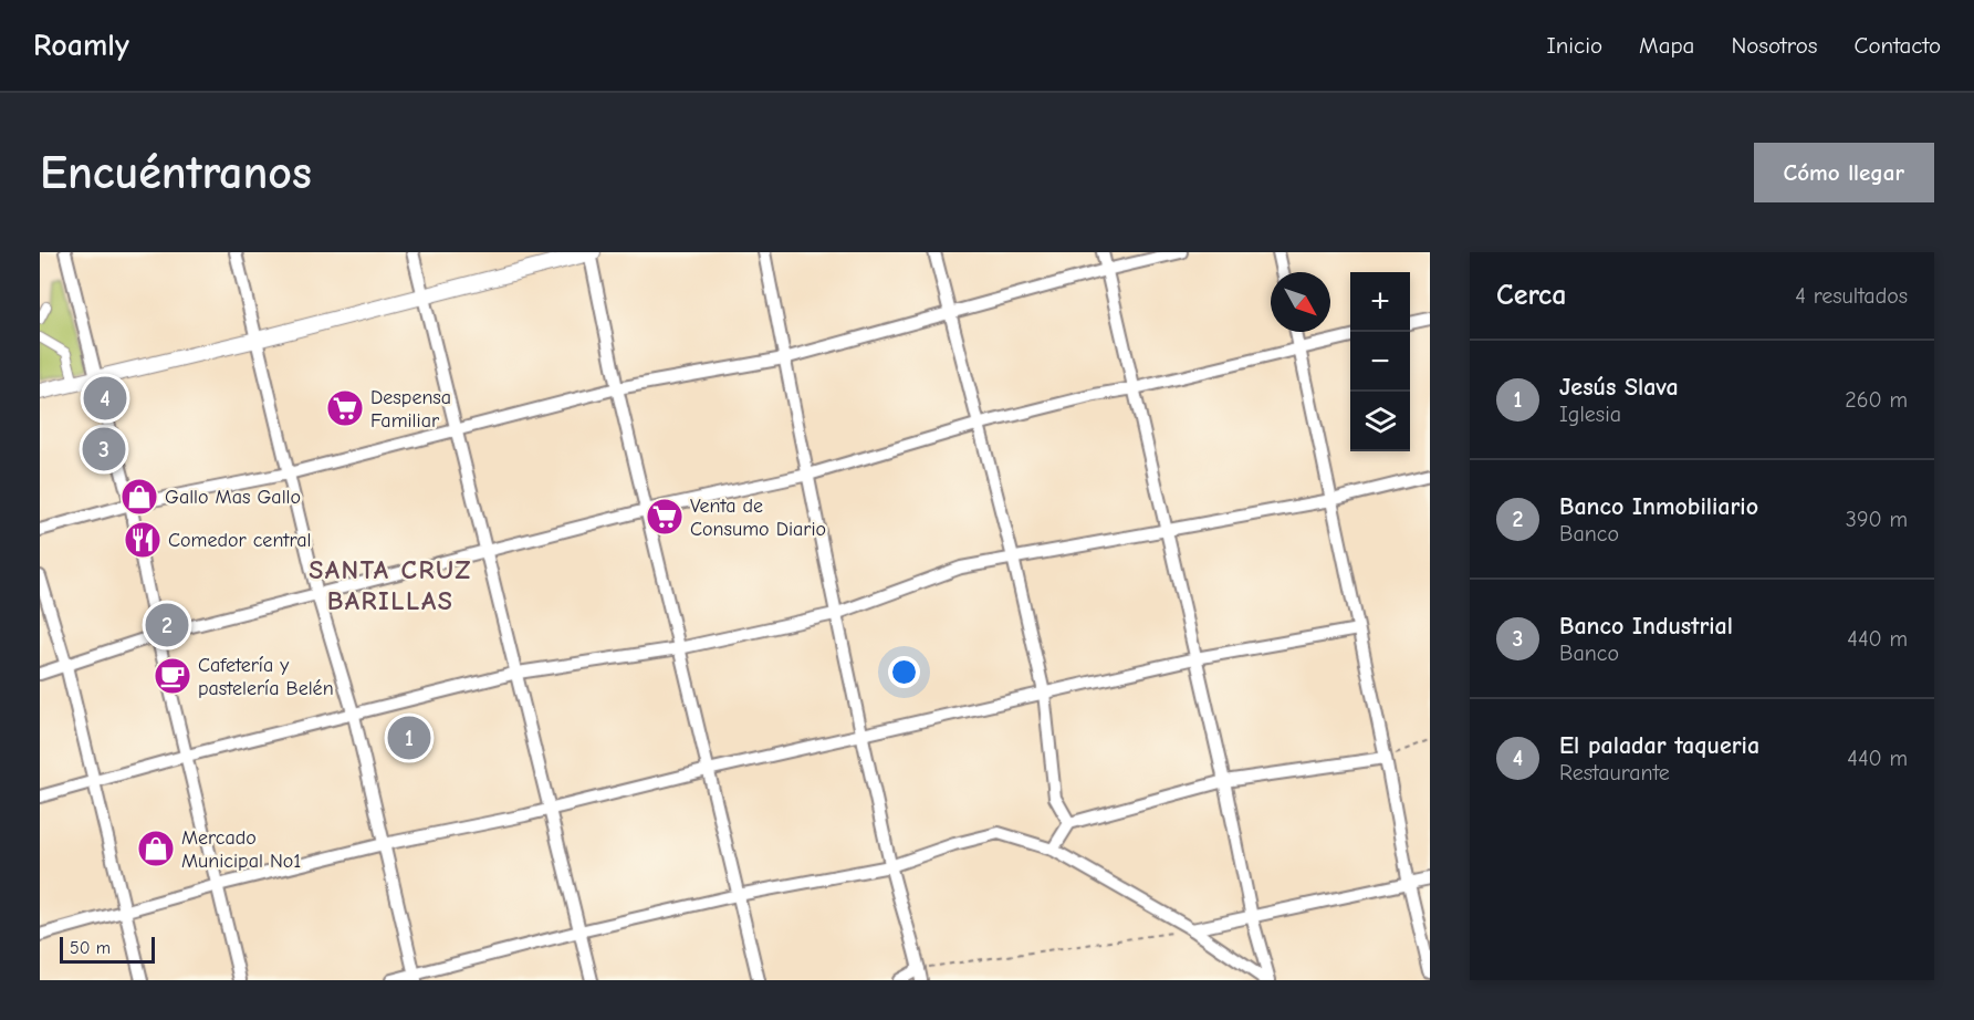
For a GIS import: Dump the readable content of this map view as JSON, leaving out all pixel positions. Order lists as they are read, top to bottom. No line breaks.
{"districts":["SANTA CRUZ BARILLAS"],"places":{"supermarket":["Despensa Familiar","Venta de Consumo Diario"],"shop":["Gallo Mas Gallo","Mercado Municipal No1"],"restaurant":["Comedor central"],"cafe":["Cafetería y pastelería Belén"]},"scale_bar":"50 m","north":"bottom right","page":{"header":"Roamly","nav":["Inicio","Mapa","Nosotros","Contacto"],"buttons":"Cómo llegar","title":"Encuéntranos","heading":["Cerca","4 resultados"],"map_buttons":["+","−"],"list":[{"mark":"1","name":"Jesús Slava","note":"Iglesia","value":"260 m"},{"mark":"2","name":"Banco Inmobiliario","note":"Banco","value":"390 m"},{"mark":"3","name":"Banco Industrial","note":"Banco","value":"440 m"},{"mark":"4","name":"El paladar taqueria","note":"Restaurante","value":"440 m"}],"pins":["4","3","2","1"],"scale":"50 m"}}
